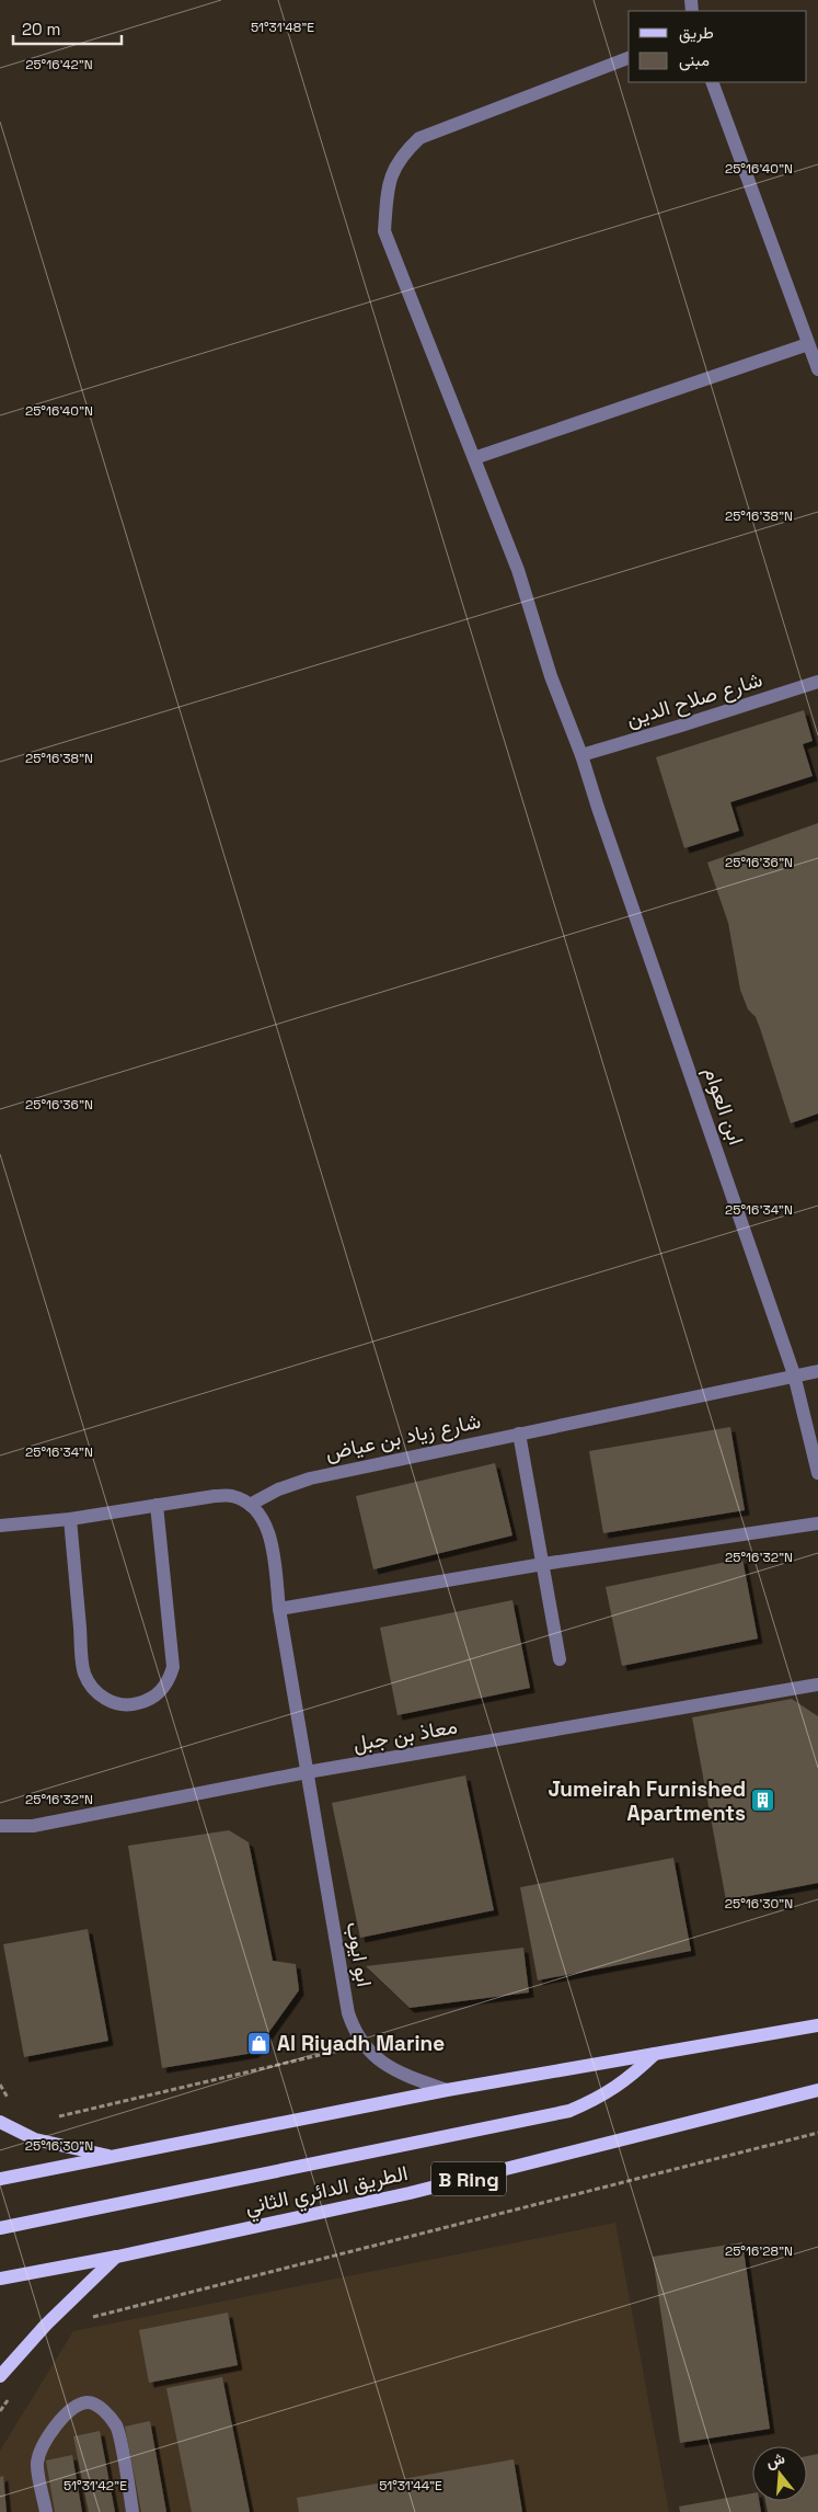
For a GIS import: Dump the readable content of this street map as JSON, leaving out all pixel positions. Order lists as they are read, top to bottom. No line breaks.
{"streets":{"main road":["B Ring","الطريق الدائري الثاني"],"street":["شارع صلاح الدين","ابن العوام","شارع زياد بن عياض","معاذ بن جبل","ابو ايوب"]},"crossings":[["شارع صلاح الدين","ابن العوام"],["ابن العوام","شارع زياد بن عياض"],["شارع زياد بن عياض","ابو ايوب"],["معاذ بن جبل","ابو ايوب"]],"places":{"building":["Jumeirah Furnished Apartments"],"shop":["Al Riyadh Marine"]},"legend":["طريق","مبنى"],"scale_bar":"20 m","north":"top","coordinates":["51°31'48\"E","25°16'42\"N","25°16'40\"N","25°16'38\"N","25°16'36\"N","25°16'34\"N","25°16'32\"N","25°16'30\"N","25°16'28\"N","51°31'42\"E","51°31'44\"E"]}
